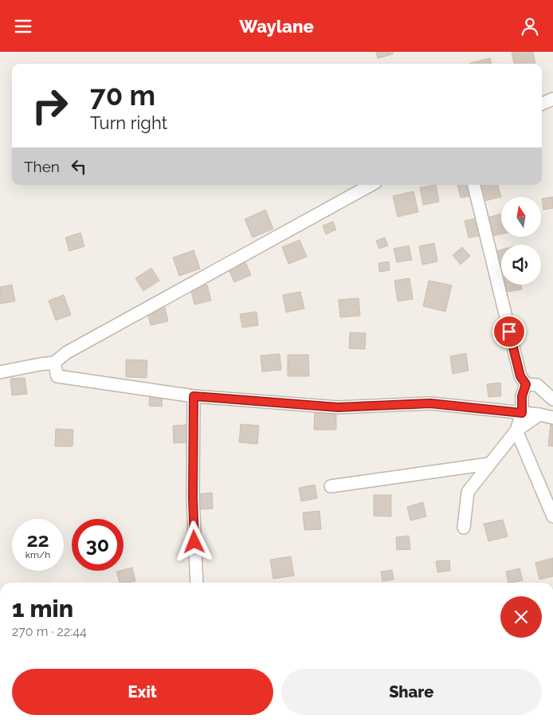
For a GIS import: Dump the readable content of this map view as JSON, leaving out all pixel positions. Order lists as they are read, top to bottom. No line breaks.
{"north":"top","page":{"header":"Waylane","turn":["70 m","Turn right"],"then":"Then","speed":"22 km/h","limit":"30","heading":["1 min","270 m · 22:44"],"buttons":["Exit","Share"]}}
